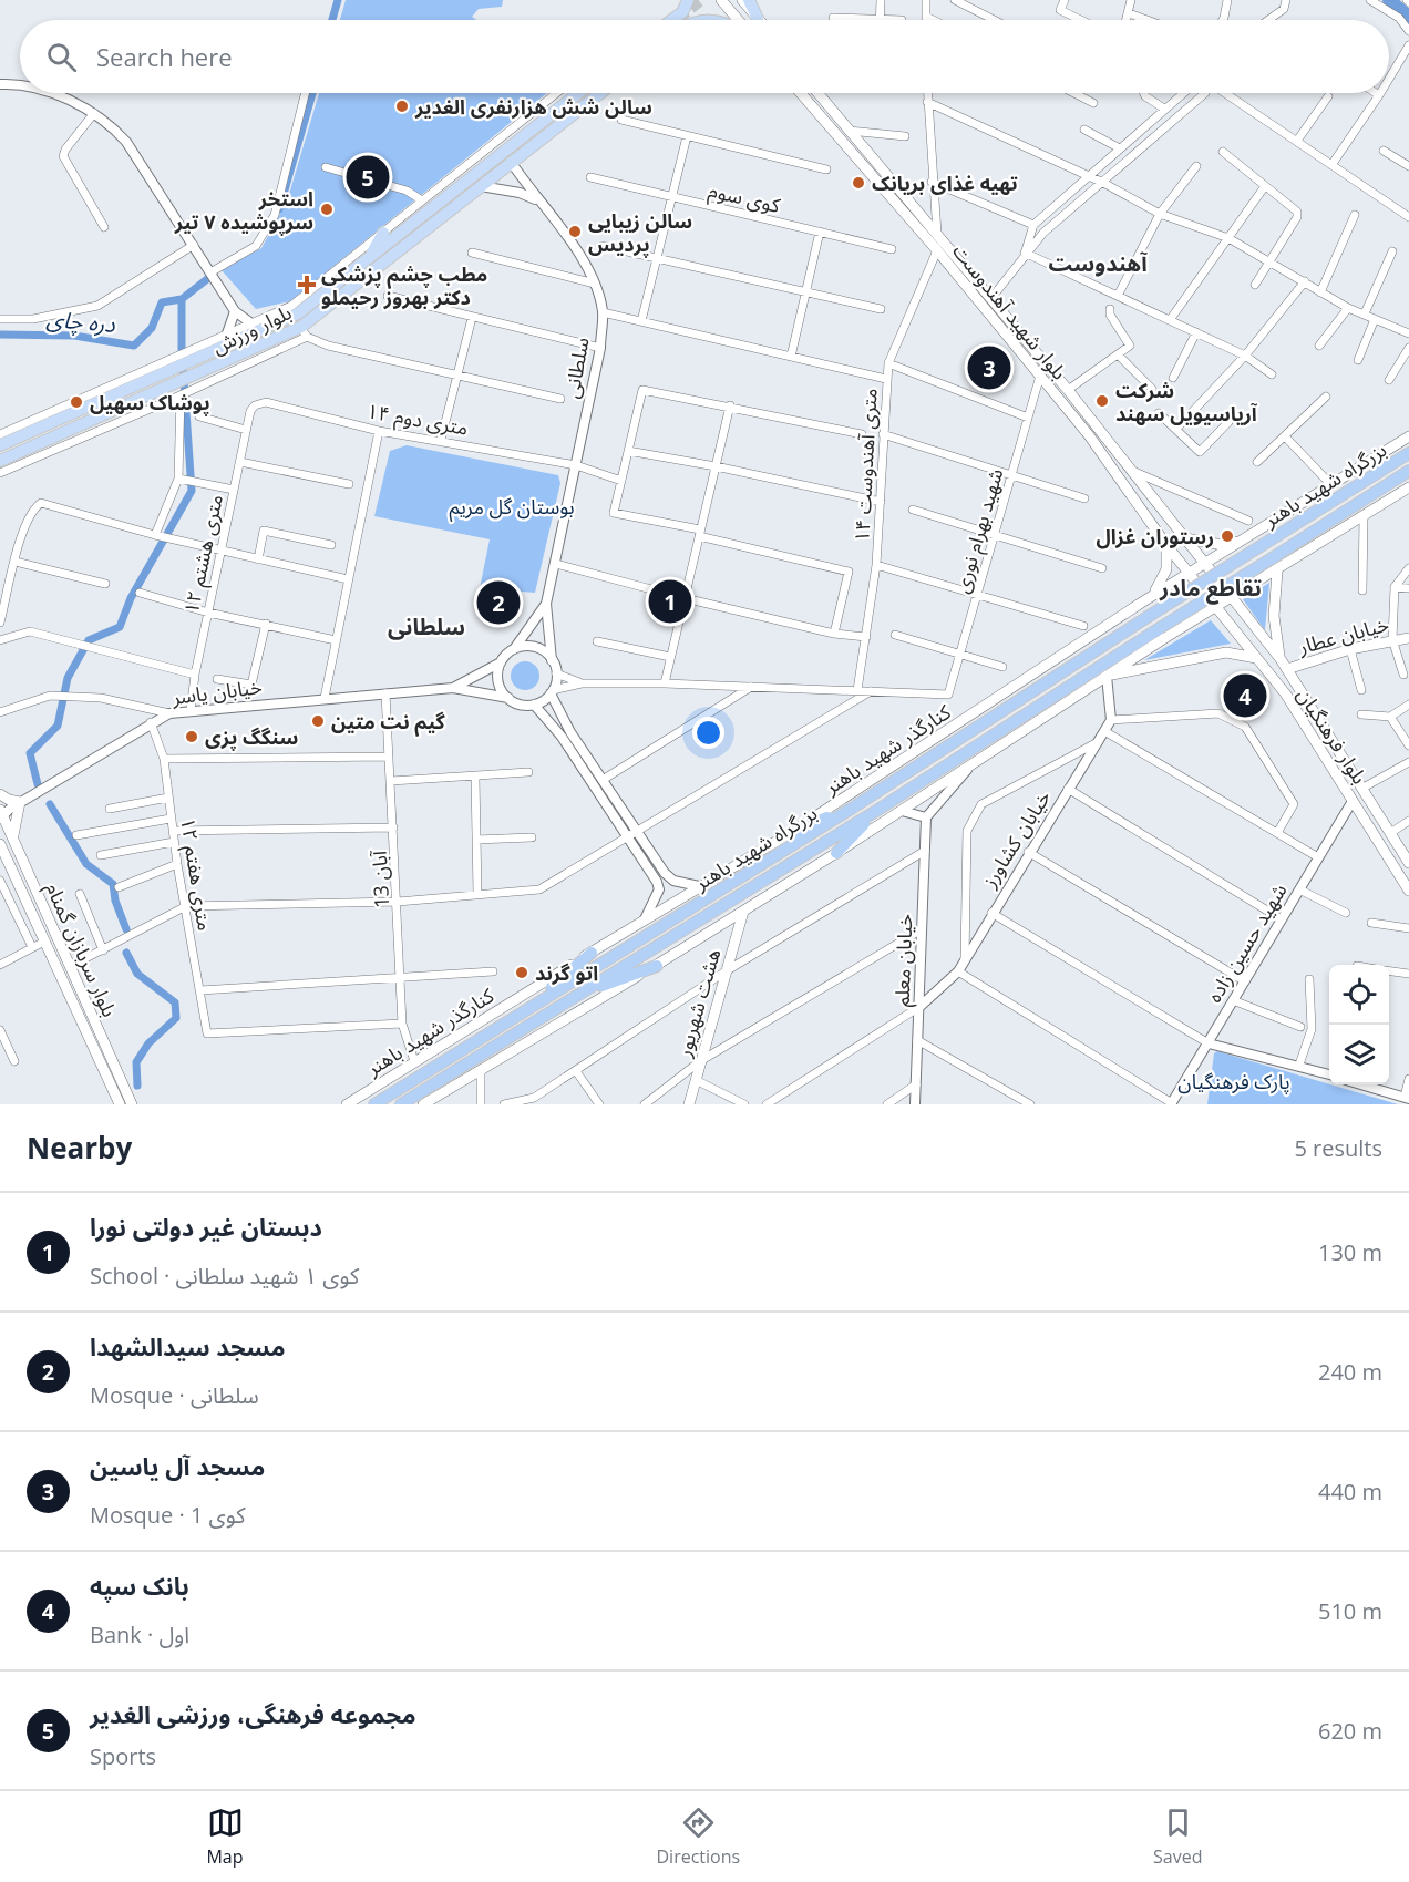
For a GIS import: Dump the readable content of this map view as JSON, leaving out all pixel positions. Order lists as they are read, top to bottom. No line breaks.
{"streets":{"highway":["بزرگراه شهید باهنر"],"main road":["بلوار شهید آهندوست","بلوار ورزش","خیابان عطار","بلوار فرهنگیان","کنارگذر شهید باهنر","بلوار سربازان گمنام","هشت شهریور"],"street":["کوی سوم","سلطانی","۱۴ متری دوم","۱۴ متری آهندوست","شهید بهرام نوری","۱۲ متری هشتم","خیابان یاسر","خیابان کشاورز","۱۲ متری هفتم","13 آبان","شهید حسین زاده","خیابان معلم"]},"crossings":[["بلوار شهید آهندوست","۱۴ متری آهندوست"],["بلوار شهید آهندوست","شهید بهرام نوری"],["بلوار شهید آهندوست","بلوار فرهنگیان"],["بلوار شهید آهندوست","کنارگذر شهید باهنر"],["بلوار ورزش","سلطانی"],["سلطانی","۱۴ متری دوم"],["۱۴ متری دوم","۱۲ متری هشتم"],["۱۲ متری هشتم","خیابان یاسر"],["خیابان عطار","بلوار فرهنگیان"],["خیابان یاسر","۱۲ متری هفتم"],["خیابان یاسر","13 آبان"],["خیابان یاسر","بلوار سربازان گمنام"],["بلوار فرهنگیان","شهید حسین زاده"],["کنارگذر شهید باهنر","13 آبان"],["خیابان کشاورز","خیابان معلم"],["۱۲ متری هفتم","13 آبان"]],"districts":["آهندوست","تقاطع مادر","سلطانی"],"water":["دره چای"],"parks":["بوستان گل مریم","پارک فرهنگیان"],"places":{"other":["سالن شش هزارنفری الغدیر","تهیه غذای بریانک","استخر سرپوشیده ۷ تیر","سالن زیبایی پردیس","شرکت آریاسیویل سهند","پوشاک سهیل","رستوران غزال","گیم نت متین","سنگگ پزی","اتو گرند"],"health":["مطب چشم پزشکی دکتر بهروز رحیملو"]},"page":{"search":"Search here","pins":["5","3","1","2","4"],"heading":["Nearby","5 results"],"list":[{"mark":"1","name":"دبستان غیر دولتی نورا","note":"School · کوی ۱ شهید سلطانی","value":"130 m"},{"mark":"2","name":"مسجد سیدالشهدا","note":"Mosque · سلطانی","value":"240 m"},{"mark":"3","name":"مسجد آل یاسین","note":"Mosque · کوی 1","value":"440 m"},{"mark":"4","name":"بانک سپه","note":"Bank · اول","value":"510 m"},{"mark":"5","name":"مجموعه فرهنگی، ورزشی الغدیر","note":"Sports","value":"620 m"}],"nav":["Map","Directions","Saved"]}}
